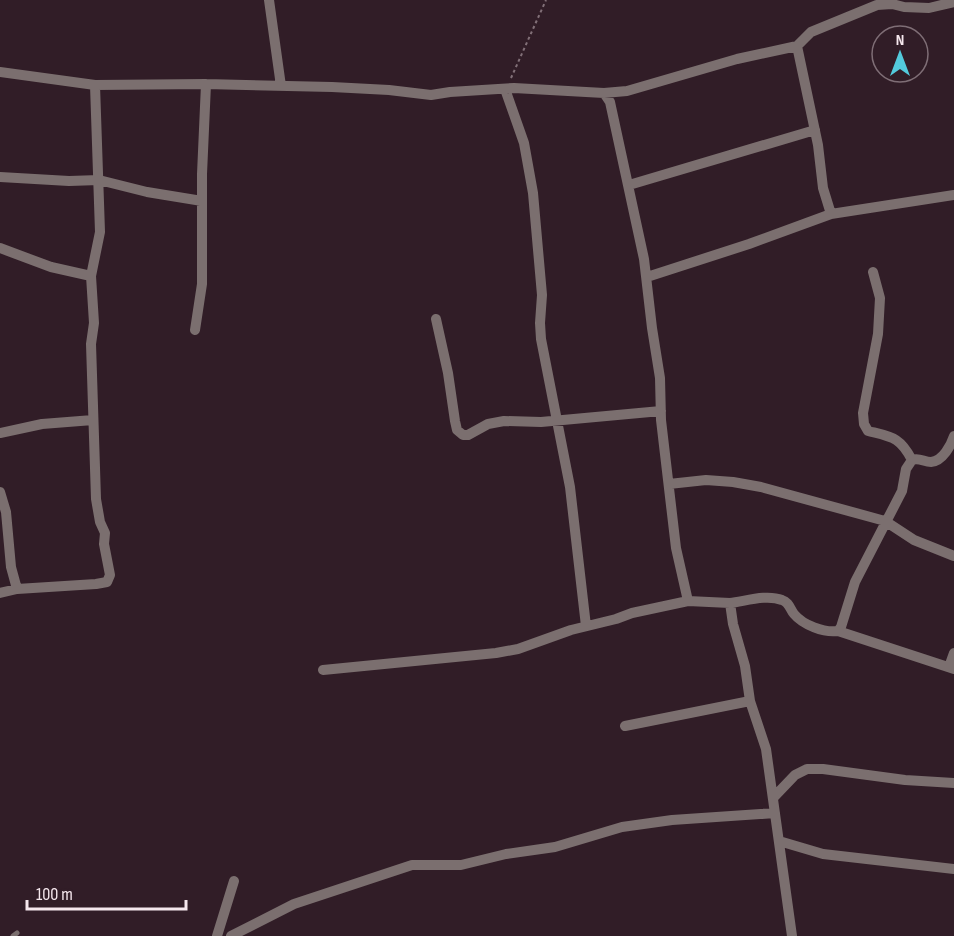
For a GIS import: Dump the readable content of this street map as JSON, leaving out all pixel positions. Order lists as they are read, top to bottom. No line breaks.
{"scale_bar":"100 m","north":"top"}
